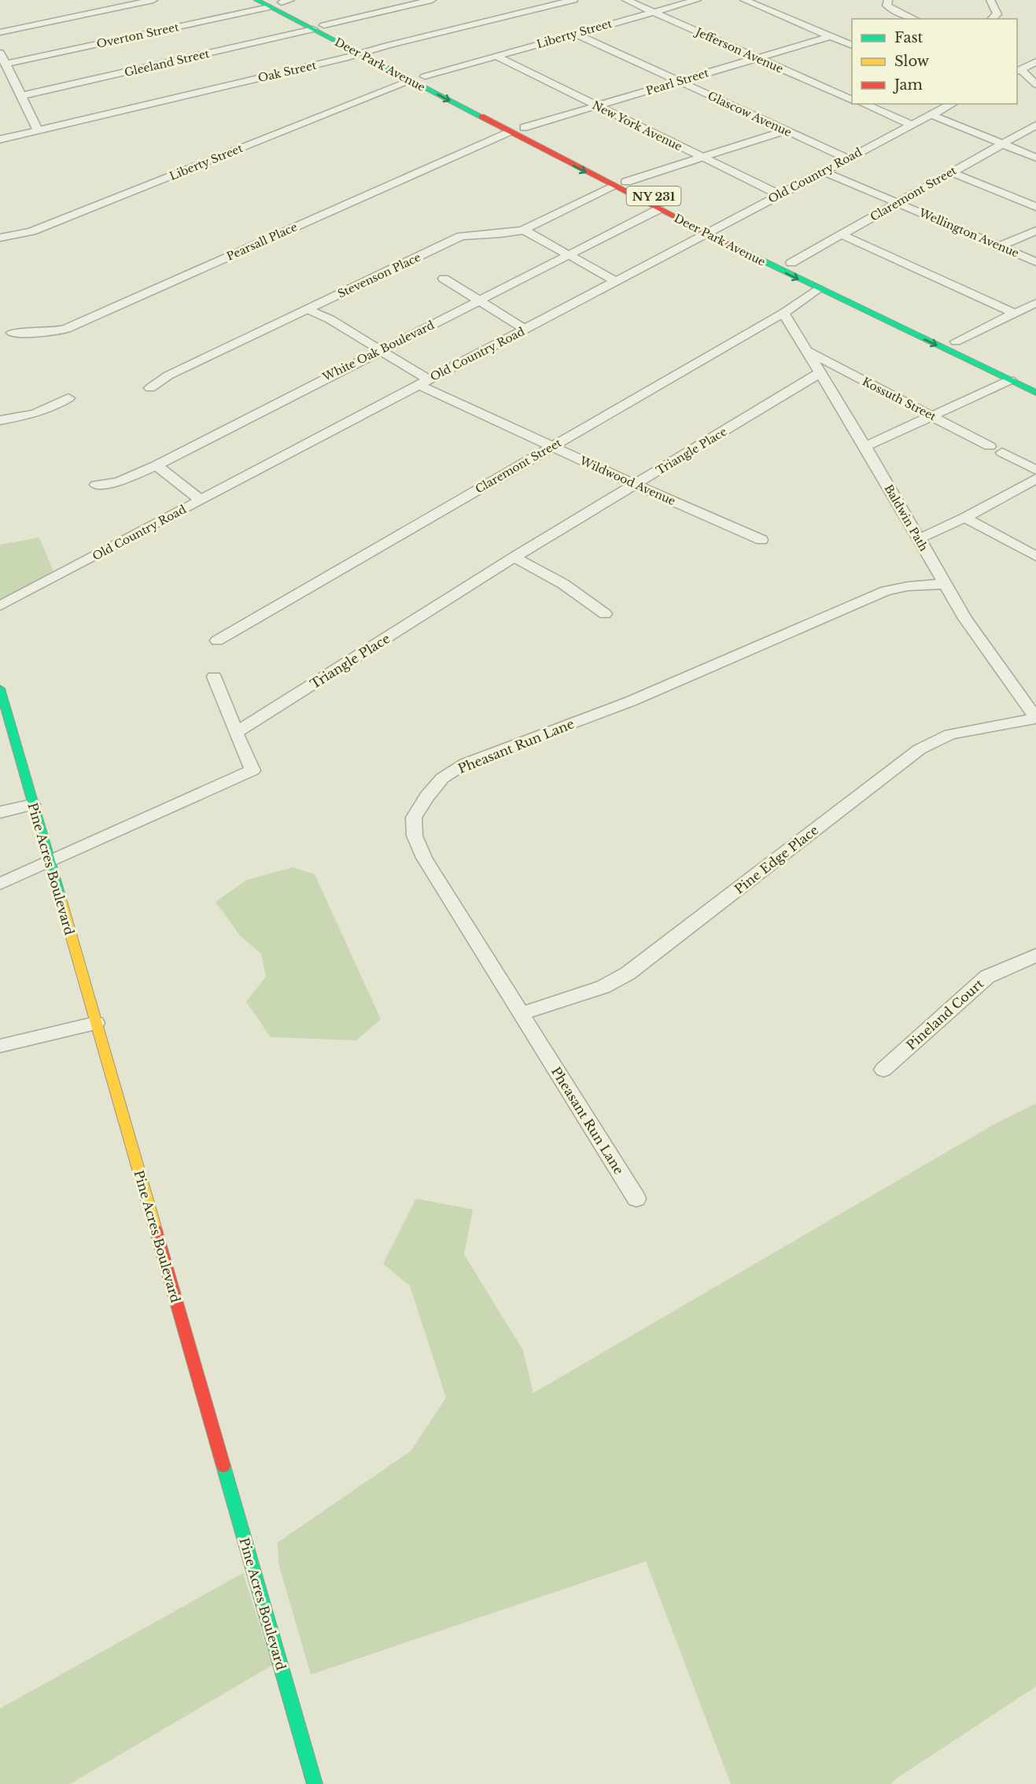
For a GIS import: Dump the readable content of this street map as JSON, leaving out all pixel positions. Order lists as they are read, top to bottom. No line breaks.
{"streets":{"main road":["Deer Park Avenue","NY 231","Pine Acres Boulevard"],"street":["Liberty Street","Overton Street","Jefferson Avenue","Gleeland Street","Oak Street","Pearl Street","Glascow Avenue","New York Avenue","Old Country Road","Claremont Street","Wellington Avenue","Pearsall Place","Stevenson Place","White Oak Boulevard","Kossuth Street","Triangle Place","Wildwood Avenue","Baldwin Path","Pheasant Run Lane","Pine Edge Place","Pineland Court"]},"crossings":[["Liberty Street","Jefferson Avenue"],["Liberty Street","Deer Park Avenue"],["Liberty Street","Glascow Avenue"],["Liberty Street","New York Avenue"],["Overton Street","Deer Park Avenue"],["Jefferson Avenue","Pearl Street"],["Gleeland Street","Deer Park Avenue"],["Deer Park Avenue","Oak Street"],["Deer Park Avenue","Pearl Street"],["Deer Park Avenue","Old Country Road"],["Deer Park Avenue","Claremont Street"],["Deer Park Avenue","Pearsall Place"],["Deer Park Avenue","Stevenson Place"],["Deer Park Avenue","White Oak Boulevard"],["Pearl Street","Glascow Avenue"],["Pearl Street","New York Avenue"],["Glascow Avenue","Old Country Road"],["New York Avenue","Old Country Road"],["Old Country Road","Wellington Avenue"],["Old Country Road","Wildwood Avenue"],["Claremont Street","Wellington Avenue"],["Claremont Street","Wildwood Avenue"],["Claremont Street","Baldwin Path"],["Stevenson Place","Wildwood Avenue"],["White Oak Boulevard","Wildwood Avenue"],["Kossuth Street","Baldwin Path"],["Triangle Place","Wildwood Avenue"],["Triangle Place","Baldwin Path"],["Baldwin Path","Pheasant Run Lane"],["Baldwin Path","Pine Edge Place"],["Pheasant Run Lane","Pine Edge Place"]],"legend":["Fast","Slow","Jam"]}
